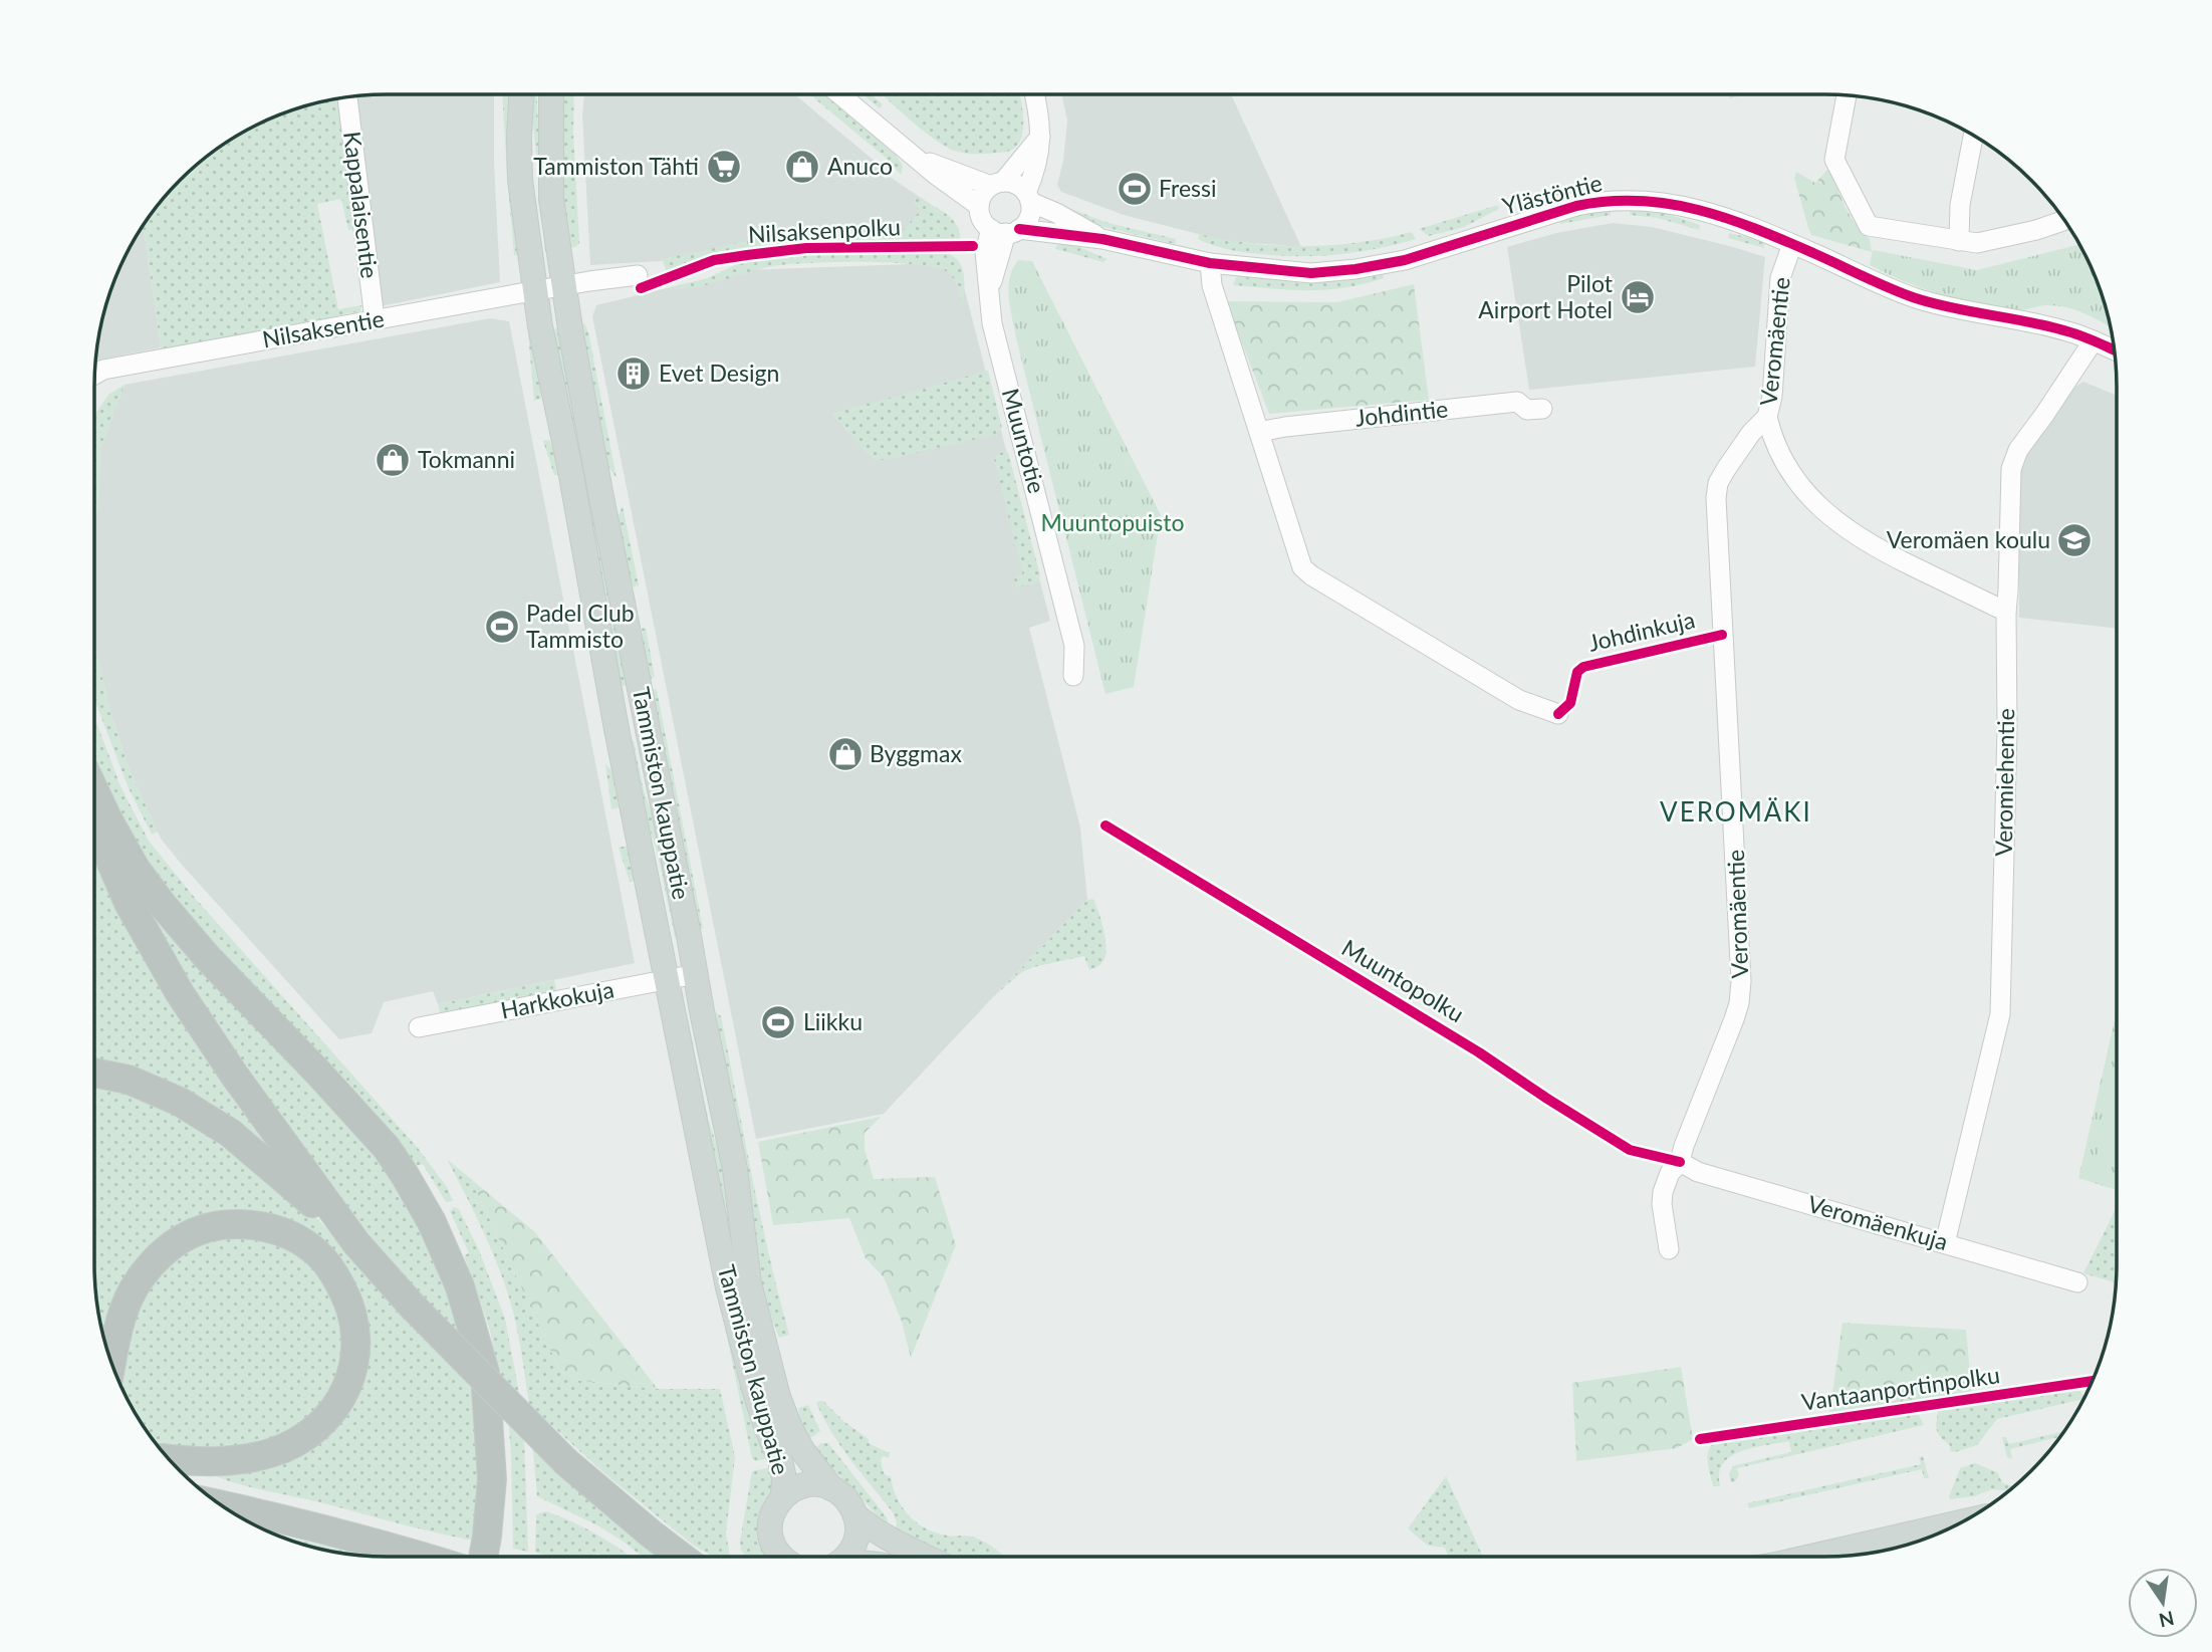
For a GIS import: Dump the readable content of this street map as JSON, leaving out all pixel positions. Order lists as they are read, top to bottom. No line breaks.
{"streets":{"main road":["Tammiston kauppatie"],"street":["Ylästöntie","Kappalaisentie","Nilsaksentie","Veromäentie","Johdintie","Muuntotie","Veromiehentie","Harkkokuja","Veromäenkuja"],"cycle path":["Nilsaksenpolku","Johdinkuja","Muuntopolku","Vantaanportinpolku"]},"crossings":[["Ylästöntie","Veromäentie"],["Ylästöntie","Muuntotie"],["Ylästöntie","Veromiehentie"],["Kappalaisentie","Nilsaksentie"],["Nilsaksentie","Tammiston kauppatie"],["Veromäentie","Veromäenkuja"],["Veromiehentie","Veromäenkuja"],["Tammiston kauppatie","Harkkokuja"]],"districts":["VEROMÄKI"],"parks":["Muuntopuisto"],"places":{"supermarket":["Tammiston Tähti"],"shop":["Anuco","Tokmanni","Byggmax"],"sports":["Fressi","Padel Club Tammisto","Liikku"],"hotel":["Pilot Airport Hotel"],"building":["Evet Design"],"school or university":["Veromäen koulu"]},"north":"bottom"}
